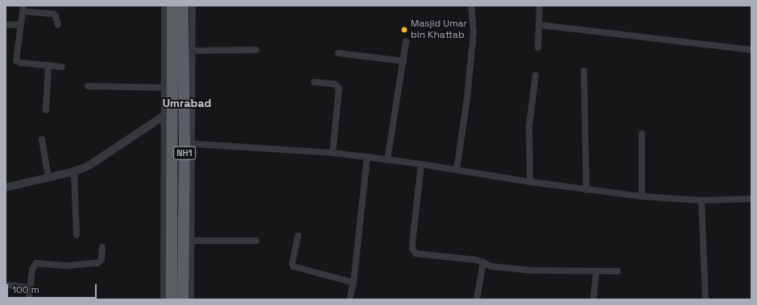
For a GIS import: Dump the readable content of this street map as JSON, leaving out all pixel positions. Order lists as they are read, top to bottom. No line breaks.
{"streets":{"highway":["NH1"]},"districts":["Umrabad"],"places":["Masjid Umar bin Khattab"],"scale_bar":"100 m"}
